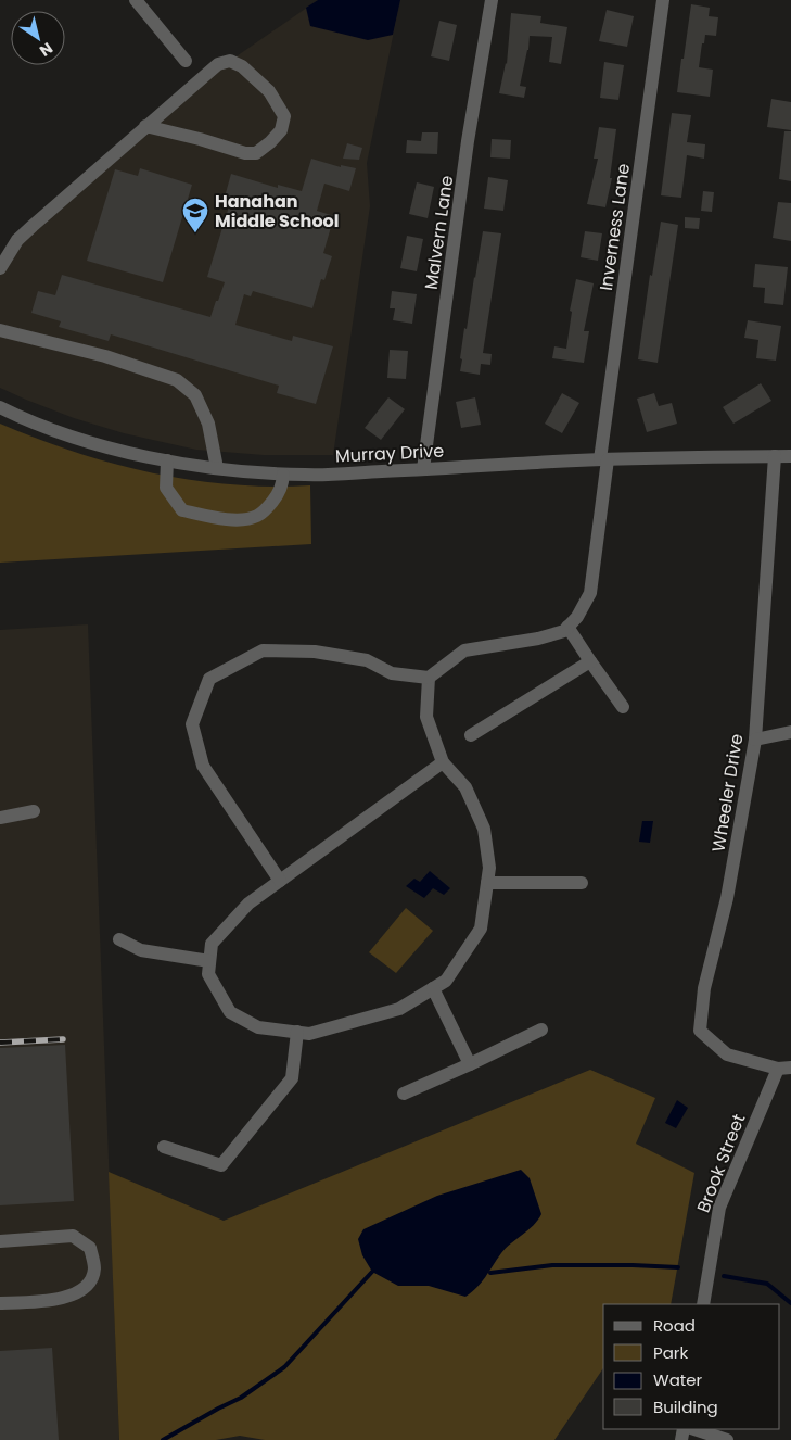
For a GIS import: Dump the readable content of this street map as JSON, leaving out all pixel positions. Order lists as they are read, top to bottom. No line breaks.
{"streets":{"street":["Inverness Lane","Malvern Lane","Murray Drive","Wheeler Drive","Brook Street"]},"crossings":[["Inverness Lane","Murray Drive"],["Malvern Lane","Murray Drive"],["Murray Drive","Wheeler Drive"],["Wheeler Drive","Brook Street"]],"places":{"school or university":["Hanahan Middle School"]},"legend":["Road","Park","Water","Building"],"north":"bottom right"}
